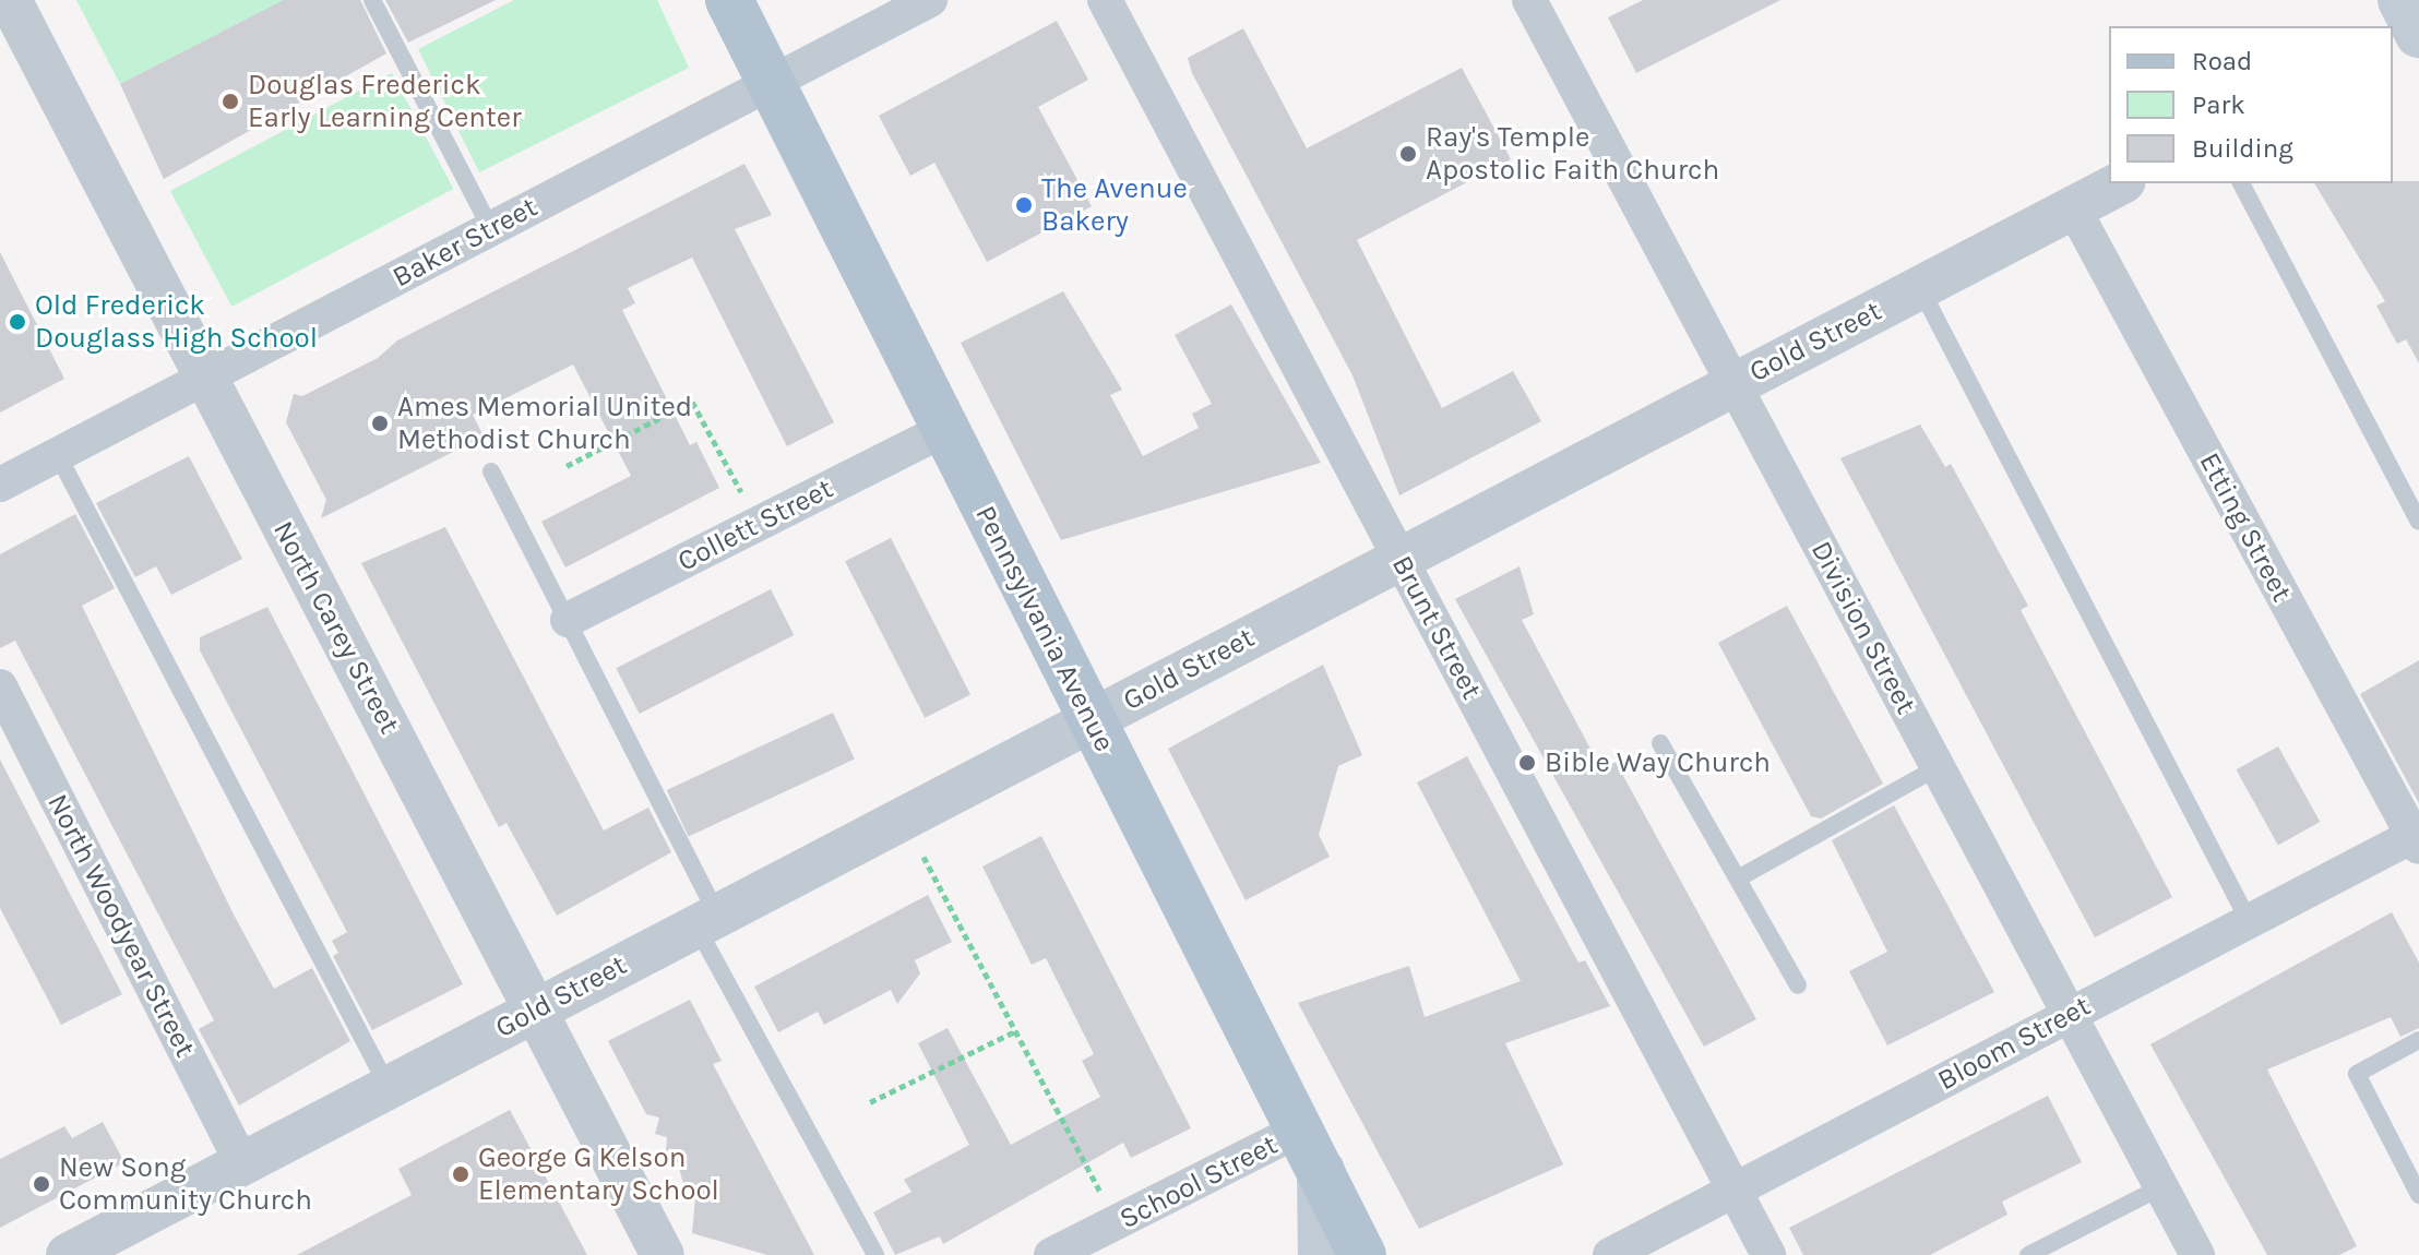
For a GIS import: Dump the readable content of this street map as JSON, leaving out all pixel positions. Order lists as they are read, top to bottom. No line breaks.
{"streets":{"main road":["Pennsylvania Avenue"],"street":["Baker Street","Gold Street","Collett Street","Etting Street","North Carey Street","Brunt Street","Division Street","North Woodyear Street","Bloom Street","School Street"]},"crossings":[["Baker Street","North Carey Street"],["Baker Street","Pennsylvania Avenue"],["Gold Street","Etting Street"],["Gold Street","North Carey Street"],["Gold Street","Brunt Street"],["Gold Street","Division Street"],["Gold Street","Pennsylvania Avenue"],["Gold Street","North Woodyear Street"],["Collett Street","Pennsylvania Avenue"],["Etting Street","Bloom Street"],["Brunt Street","Bloom Street"],["Division Street","Bloom Street"],["Pennsylvania Avenue","School Street"]],"places":["Douglas Frederick Early Learning Center","Ray's Temple Apostolic Faith Church","The Avenue Bakery","Old Frederick Douglass High School","Ames Memorial United Methodist Church","Bible Way Church","George G Kelson Elementary School","New Song Community Church"],"legend":["Road","Park","Building"]}
